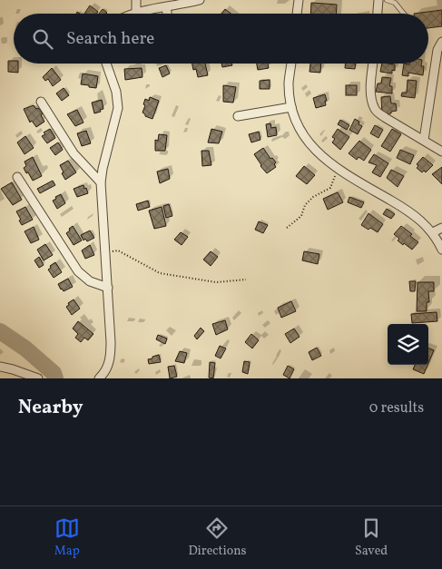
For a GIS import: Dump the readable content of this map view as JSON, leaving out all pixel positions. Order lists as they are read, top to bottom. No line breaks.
{"page":{"search":"Search here","heading":["Nearby","0 results"],"nav":["Map","Directions","Saved"]}}
